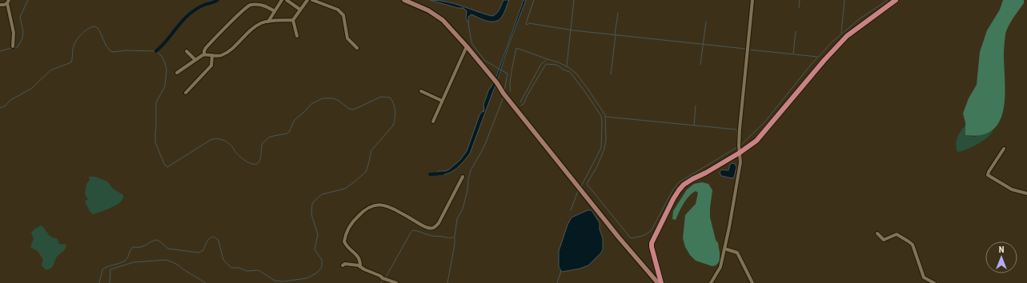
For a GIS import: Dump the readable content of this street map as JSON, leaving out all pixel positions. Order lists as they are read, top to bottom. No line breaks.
{"north":"top"}
